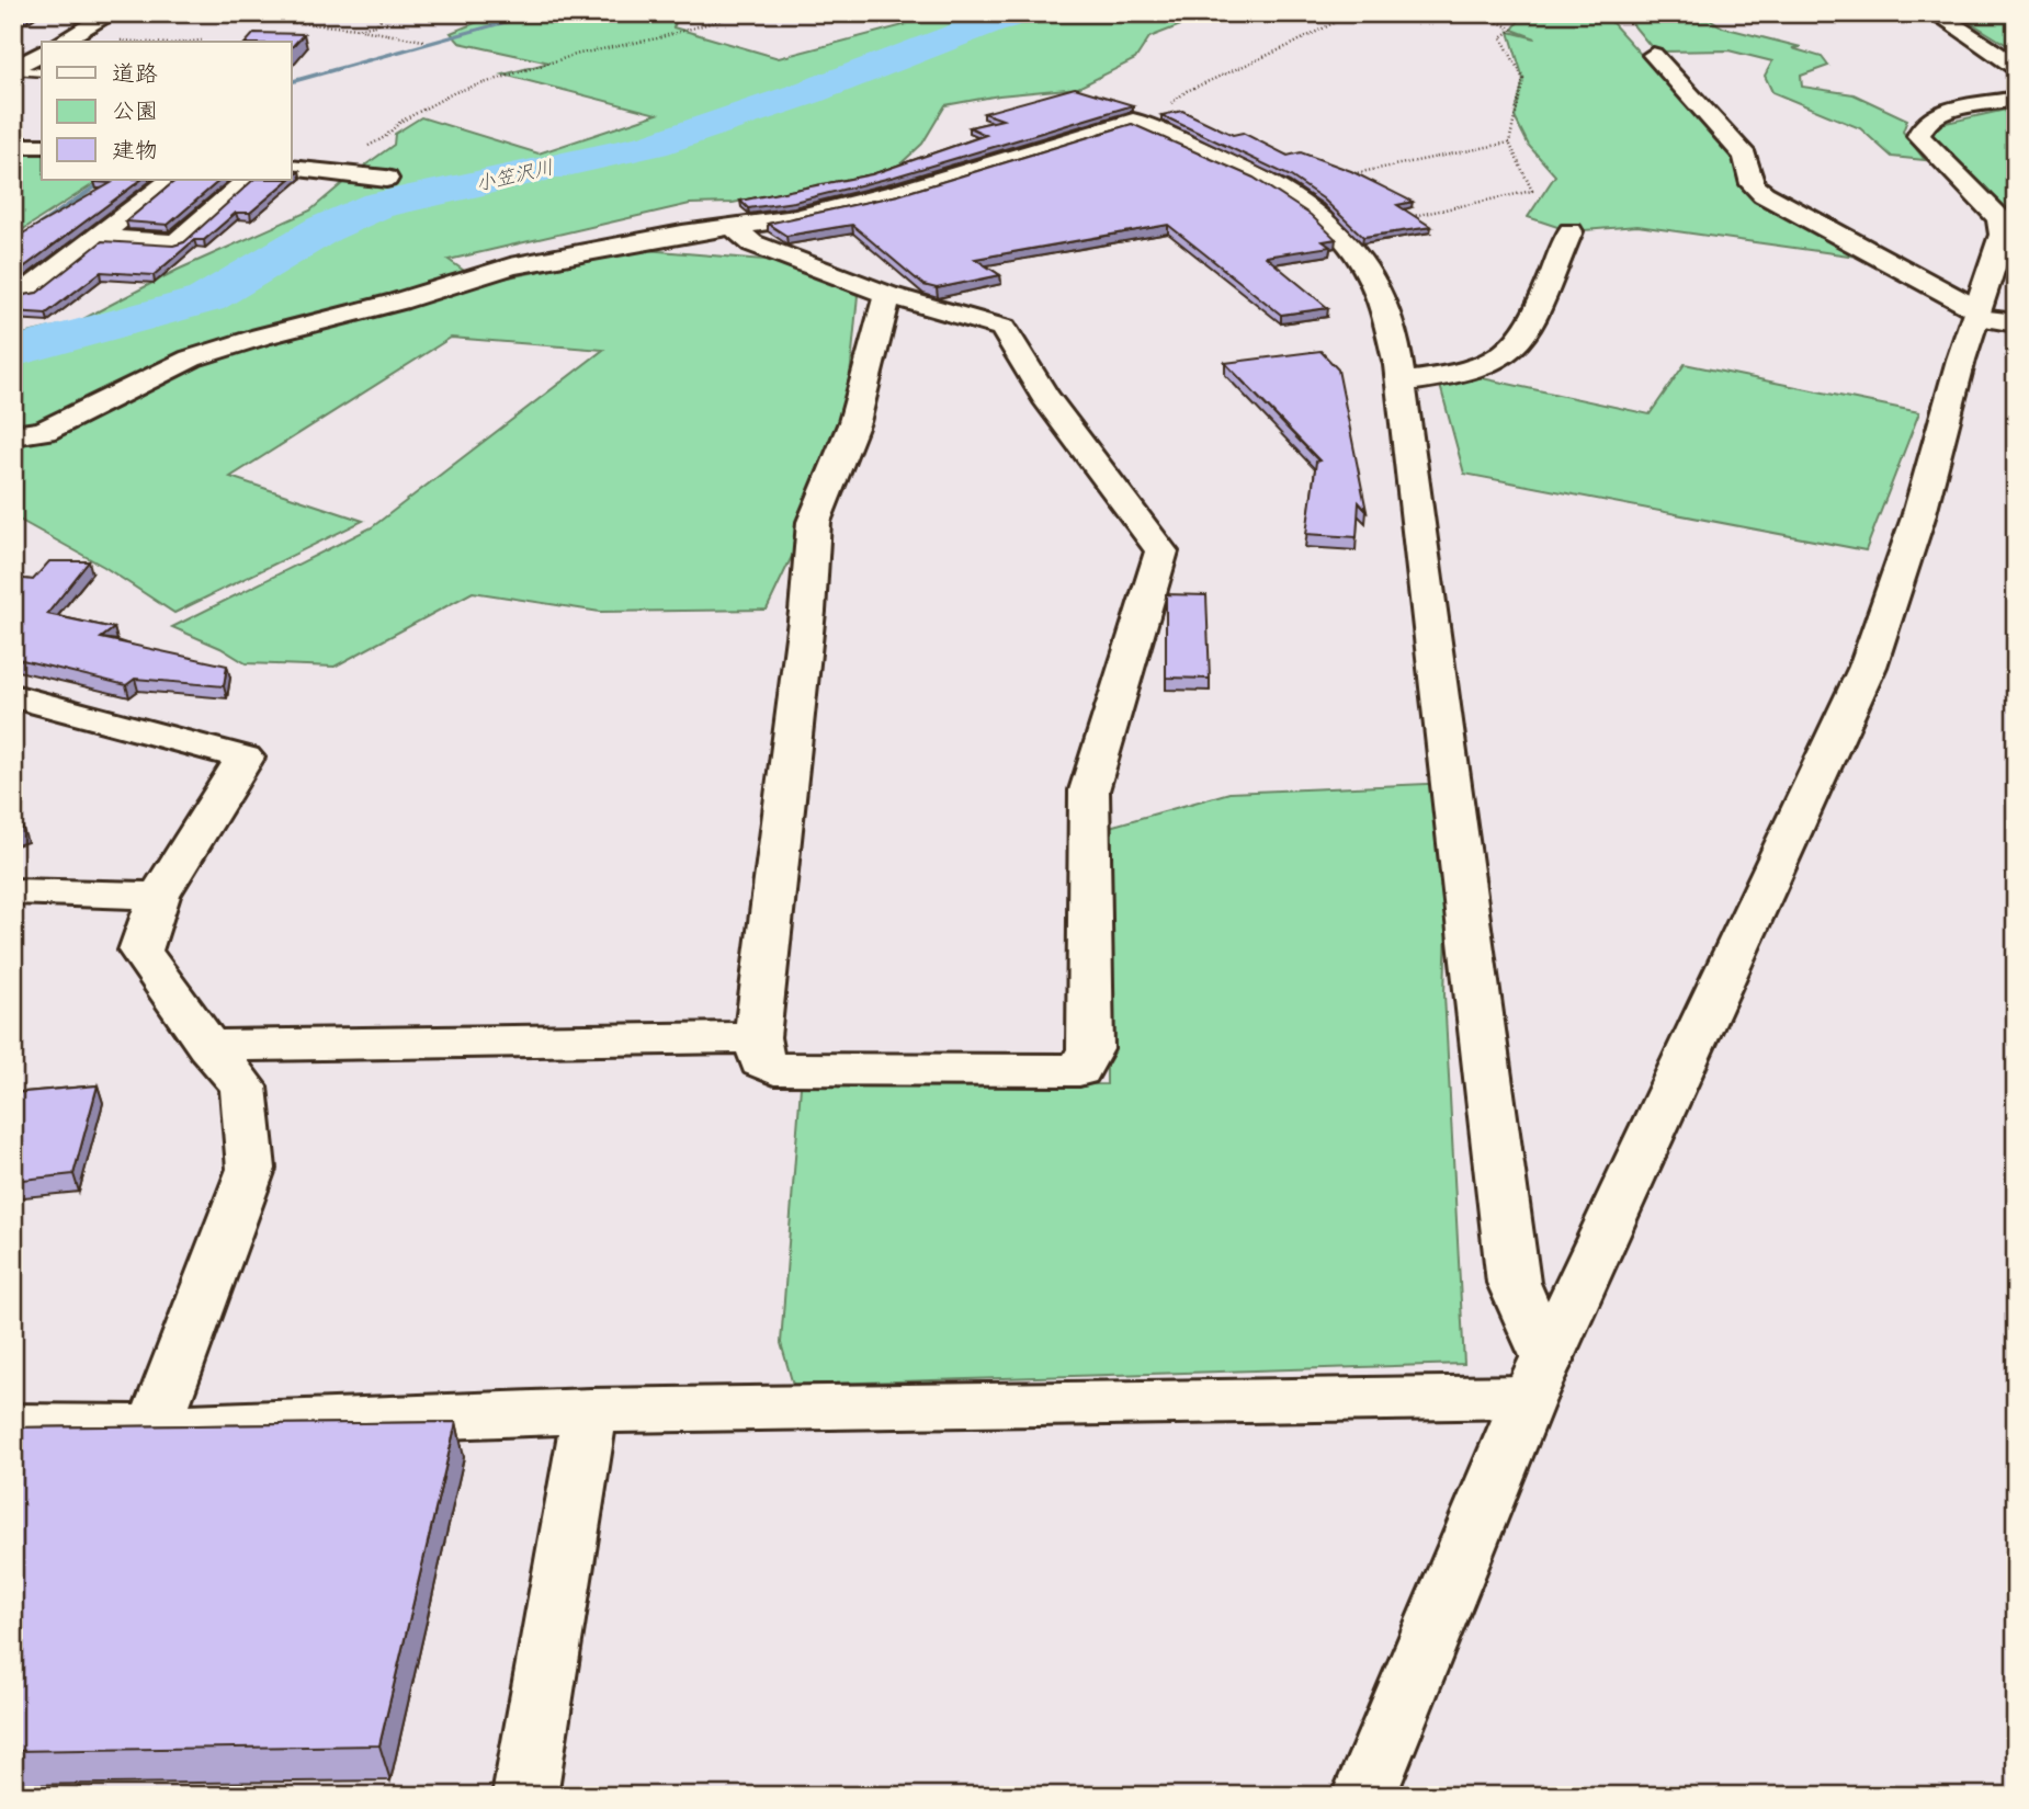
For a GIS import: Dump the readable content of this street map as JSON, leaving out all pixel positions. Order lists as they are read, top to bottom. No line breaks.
{"water":["小笠沢川"],"legend":["道路","公園","建物"]}
